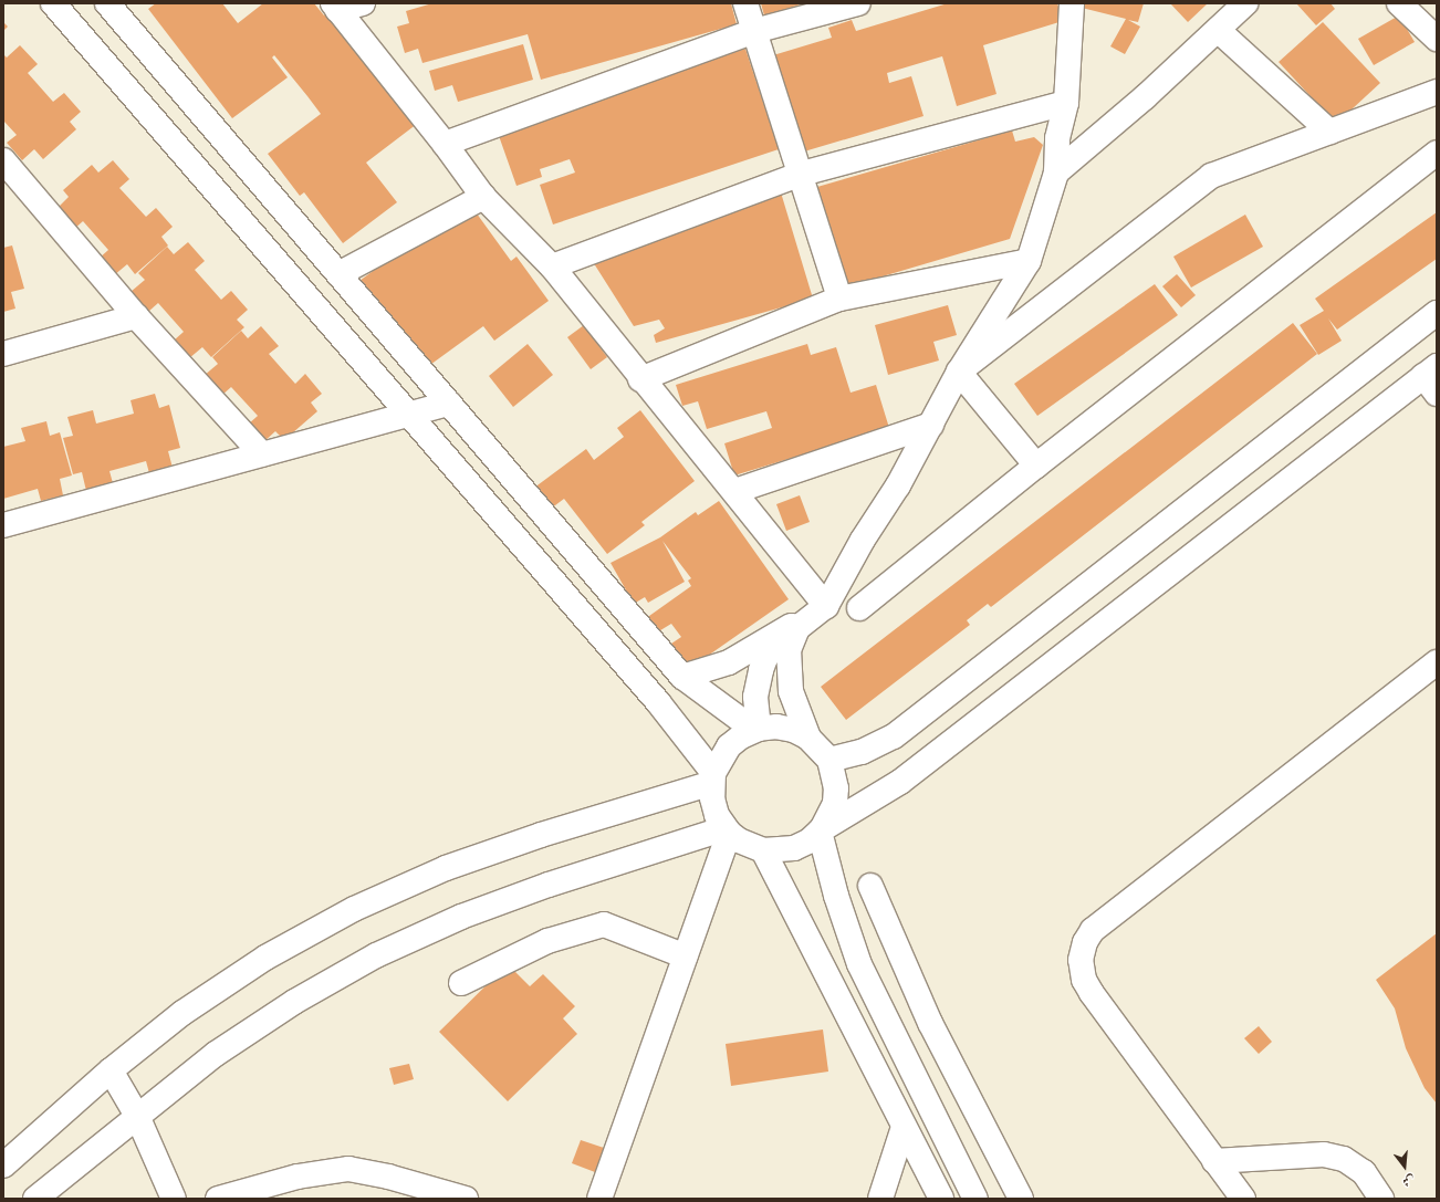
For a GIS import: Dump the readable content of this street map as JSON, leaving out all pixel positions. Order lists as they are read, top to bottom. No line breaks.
{"north":"bottom"}
